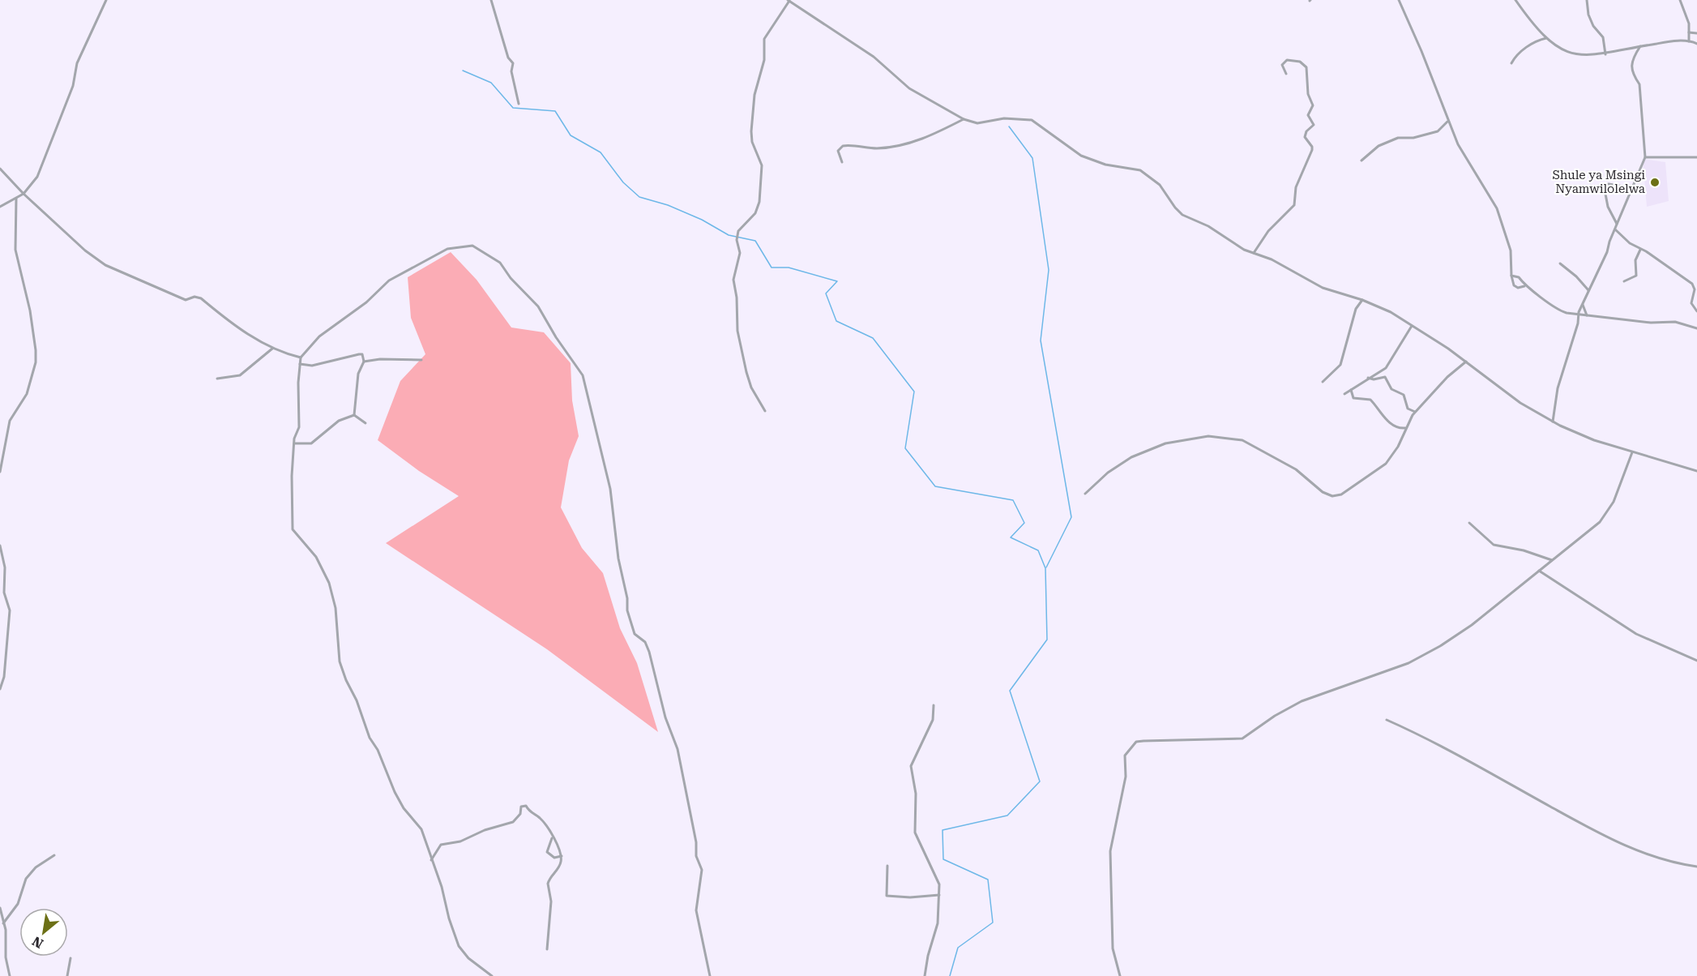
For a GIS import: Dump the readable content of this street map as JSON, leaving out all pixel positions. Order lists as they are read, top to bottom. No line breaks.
{"places":["Shule ya Msingi Nyamwilolelwa"],"north":"bottom left"}
